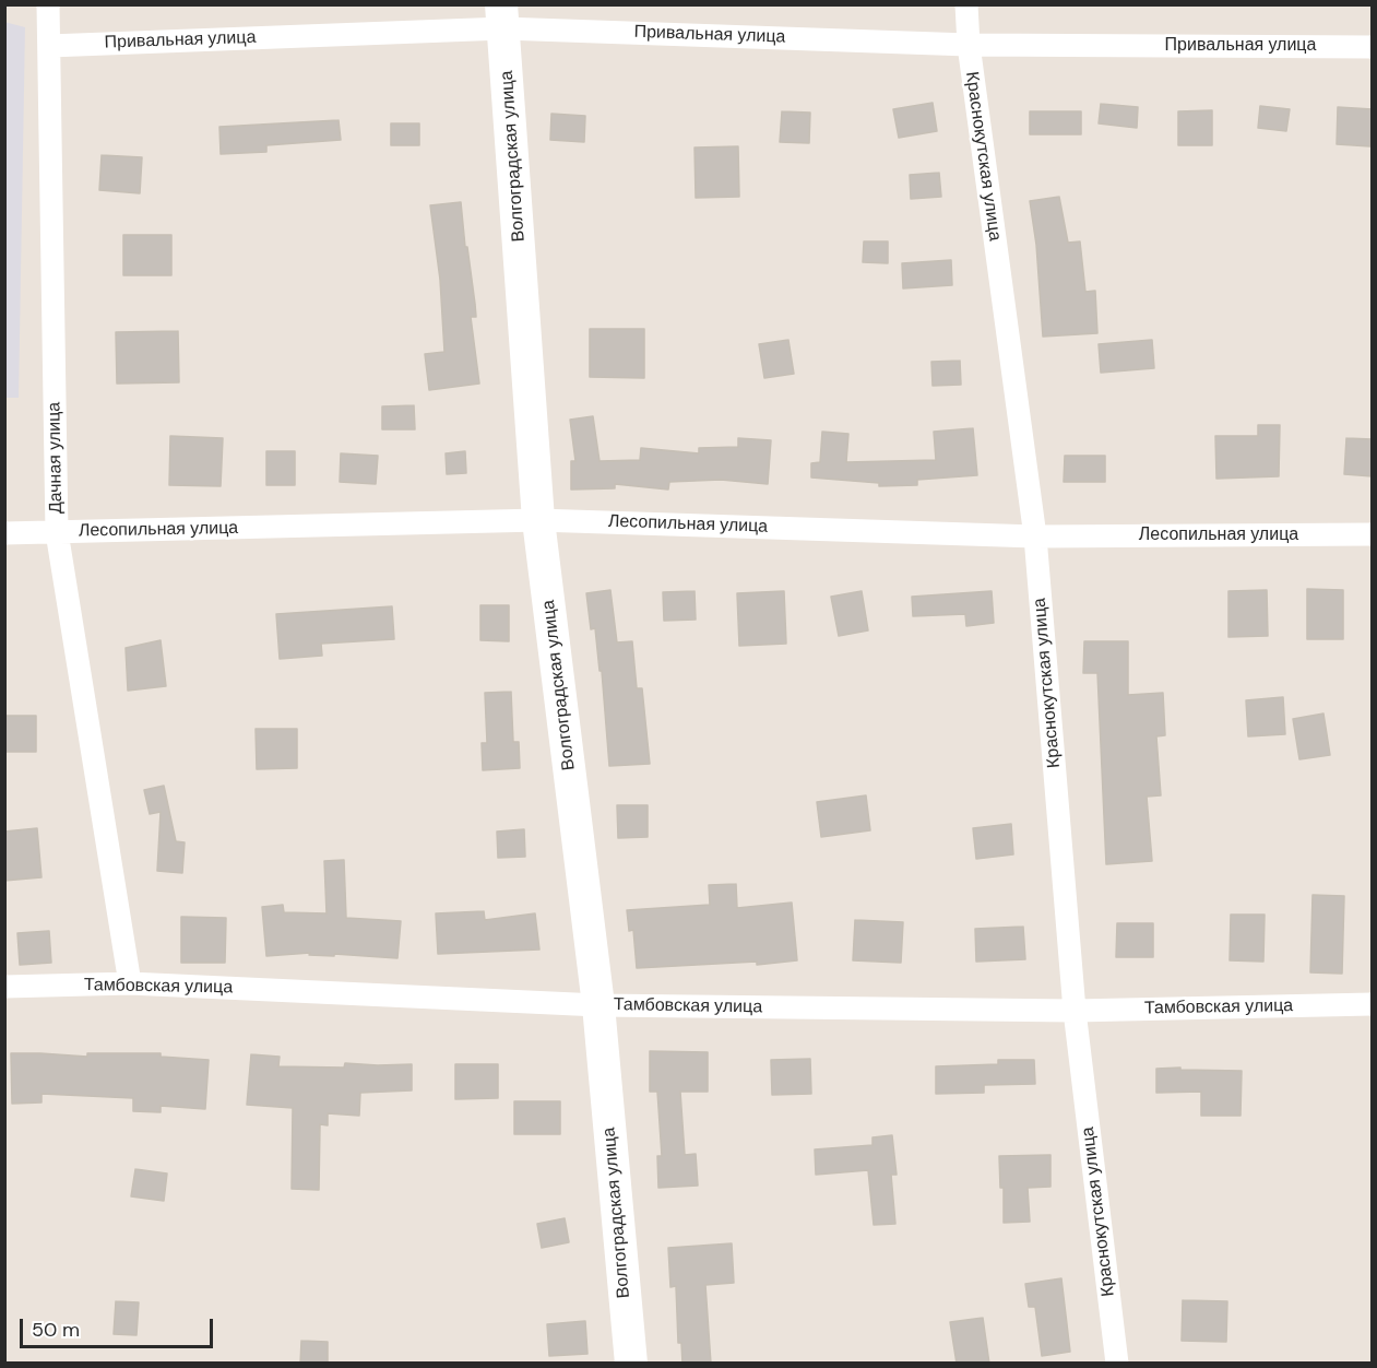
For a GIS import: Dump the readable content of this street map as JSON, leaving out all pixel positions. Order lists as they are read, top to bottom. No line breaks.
{"streets":{"street":["Привальная улица","Волгоградская улица","Краснокутская улица","Дачная улица","Лесопильная улица","Тамбовская улица"]},"crossings":[["Привальная улица","Волгоградская улица"],["Привальная улица","Краснокутская улица"],["Привальная улица","Дачная улица"],["Волгоградская улица","Лесопильная улица"],["Волгоградская улица","Тамбовская улица"],["Краснокутская улица","Лесопильная улица"],["Краснокутская улица","Тамбовская улица"],["Дачная улица","Лесопильная улица"],["Дачная улица","Тамбовская улица"]],"scale_bar":"50 m"}
